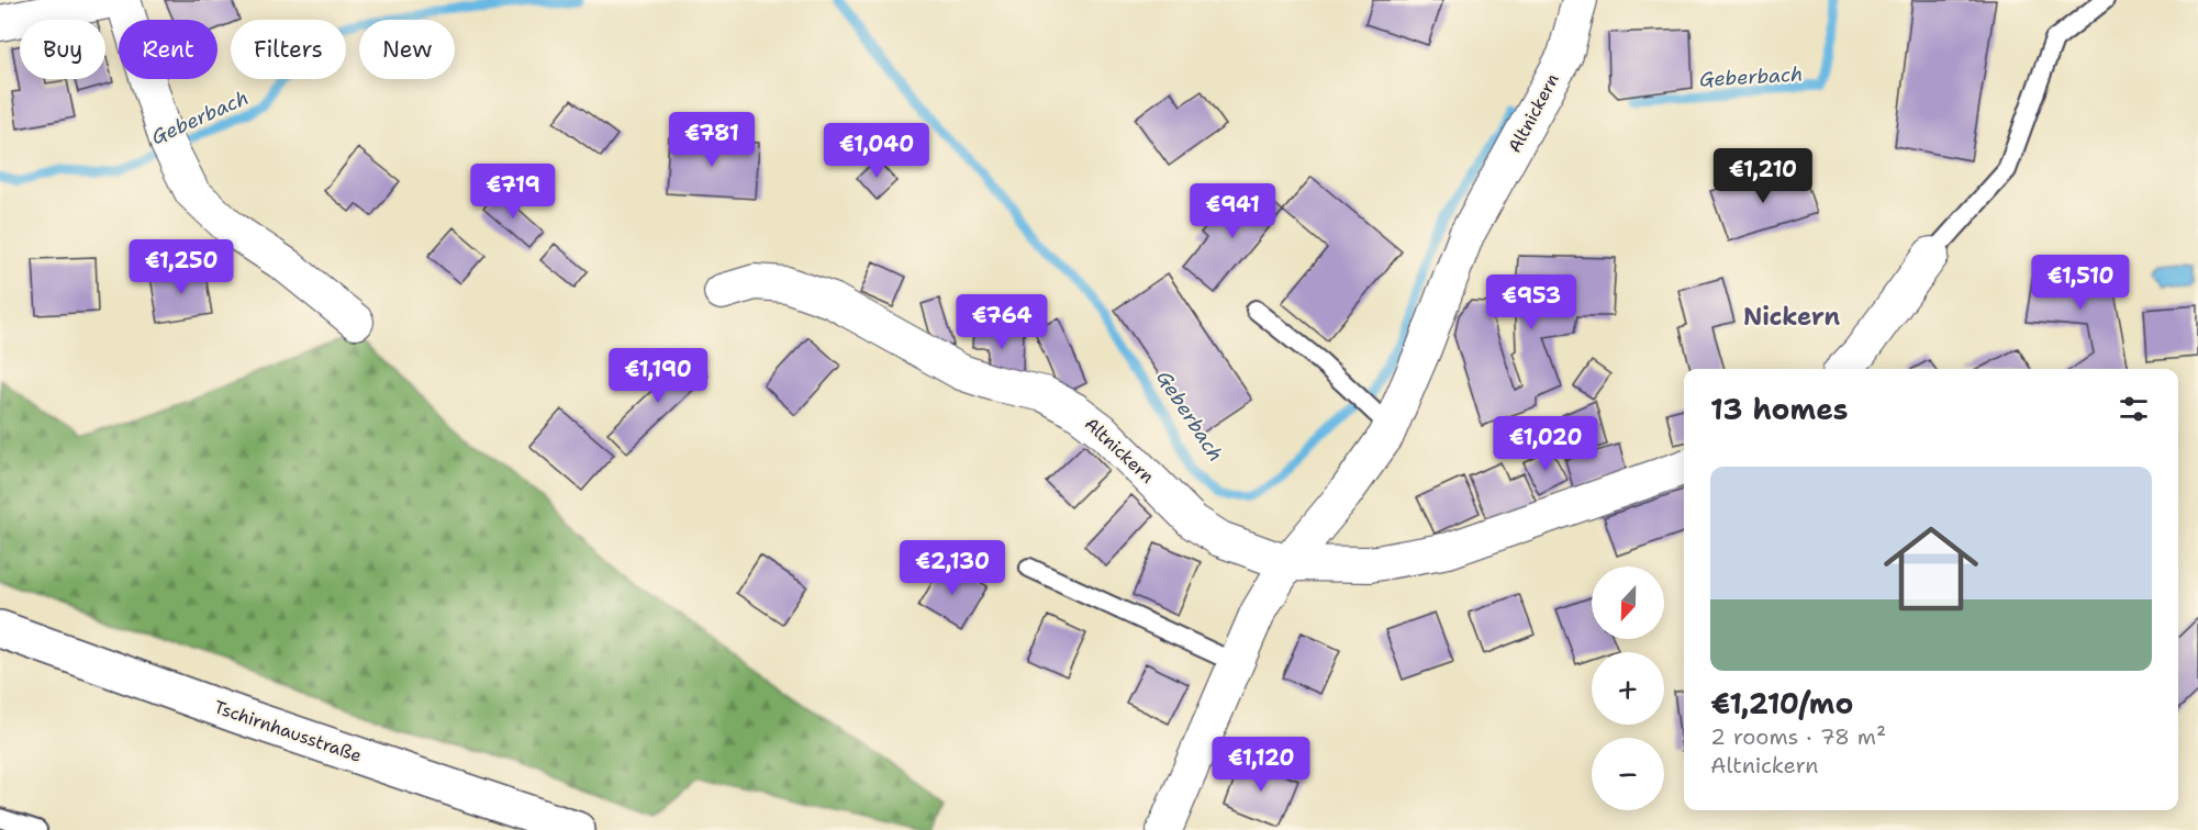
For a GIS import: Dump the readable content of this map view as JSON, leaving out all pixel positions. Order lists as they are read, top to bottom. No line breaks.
{"streets":{"main road":["Tschirnhausstraße"],"street":["Altnickern"]},"districts":["Nickern"],"water":["Geberbach"],"north":"bottom","page":{"chip":["Buy","Rent","Filters","New"],"price":["€781","€1,040","€1,210","€719","€941","€1,250","€1,510","€953","€764","€1,190","€1,020","€2,130","€1,120"],"heading":"13 homes","list":[{"name":"€1,210/mo","note":"2 rooms · 78 m² · Altnickern"}],"map_buttons":["+","−"]}}
